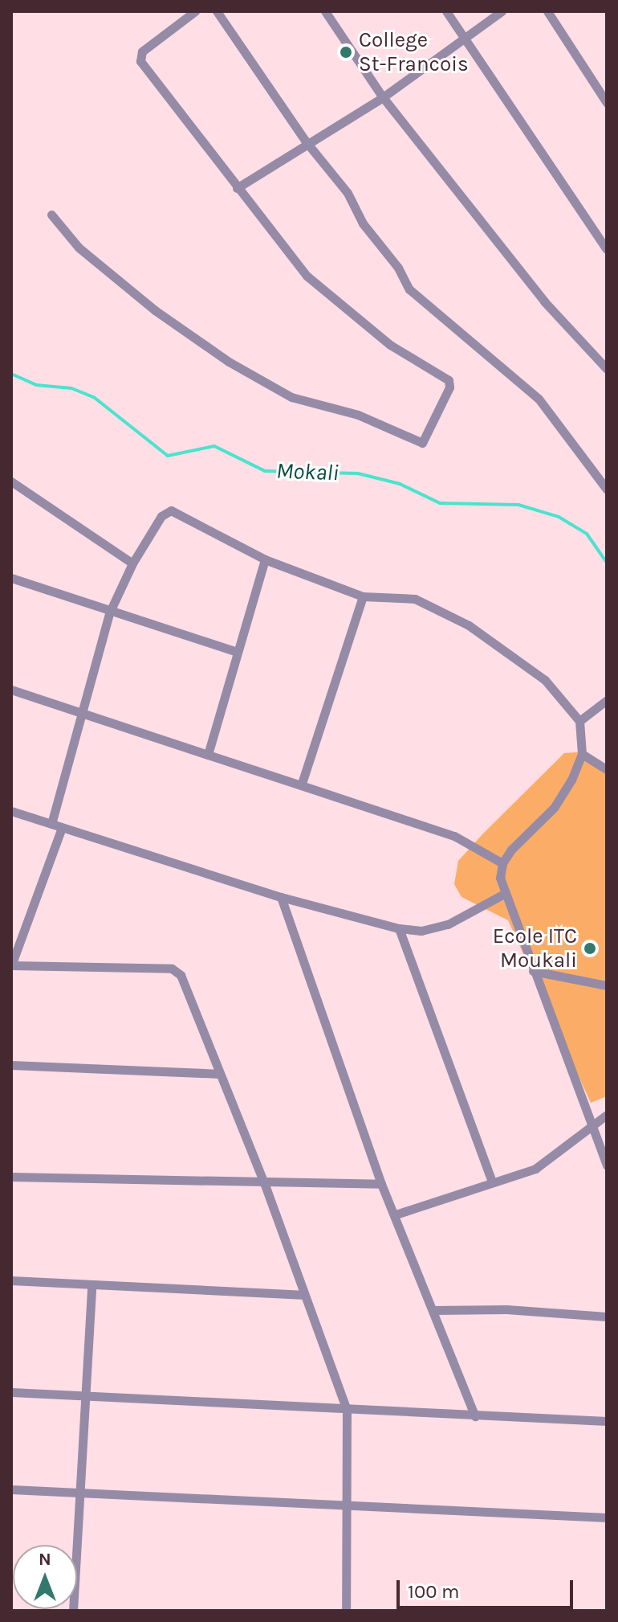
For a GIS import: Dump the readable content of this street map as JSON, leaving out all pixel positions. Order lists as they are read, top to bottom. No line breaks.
{"water":["Mokali"],"places":["College St-Francois","Ecole ITC Moukali"],"scale_bar":"100 m","north":"top"}
